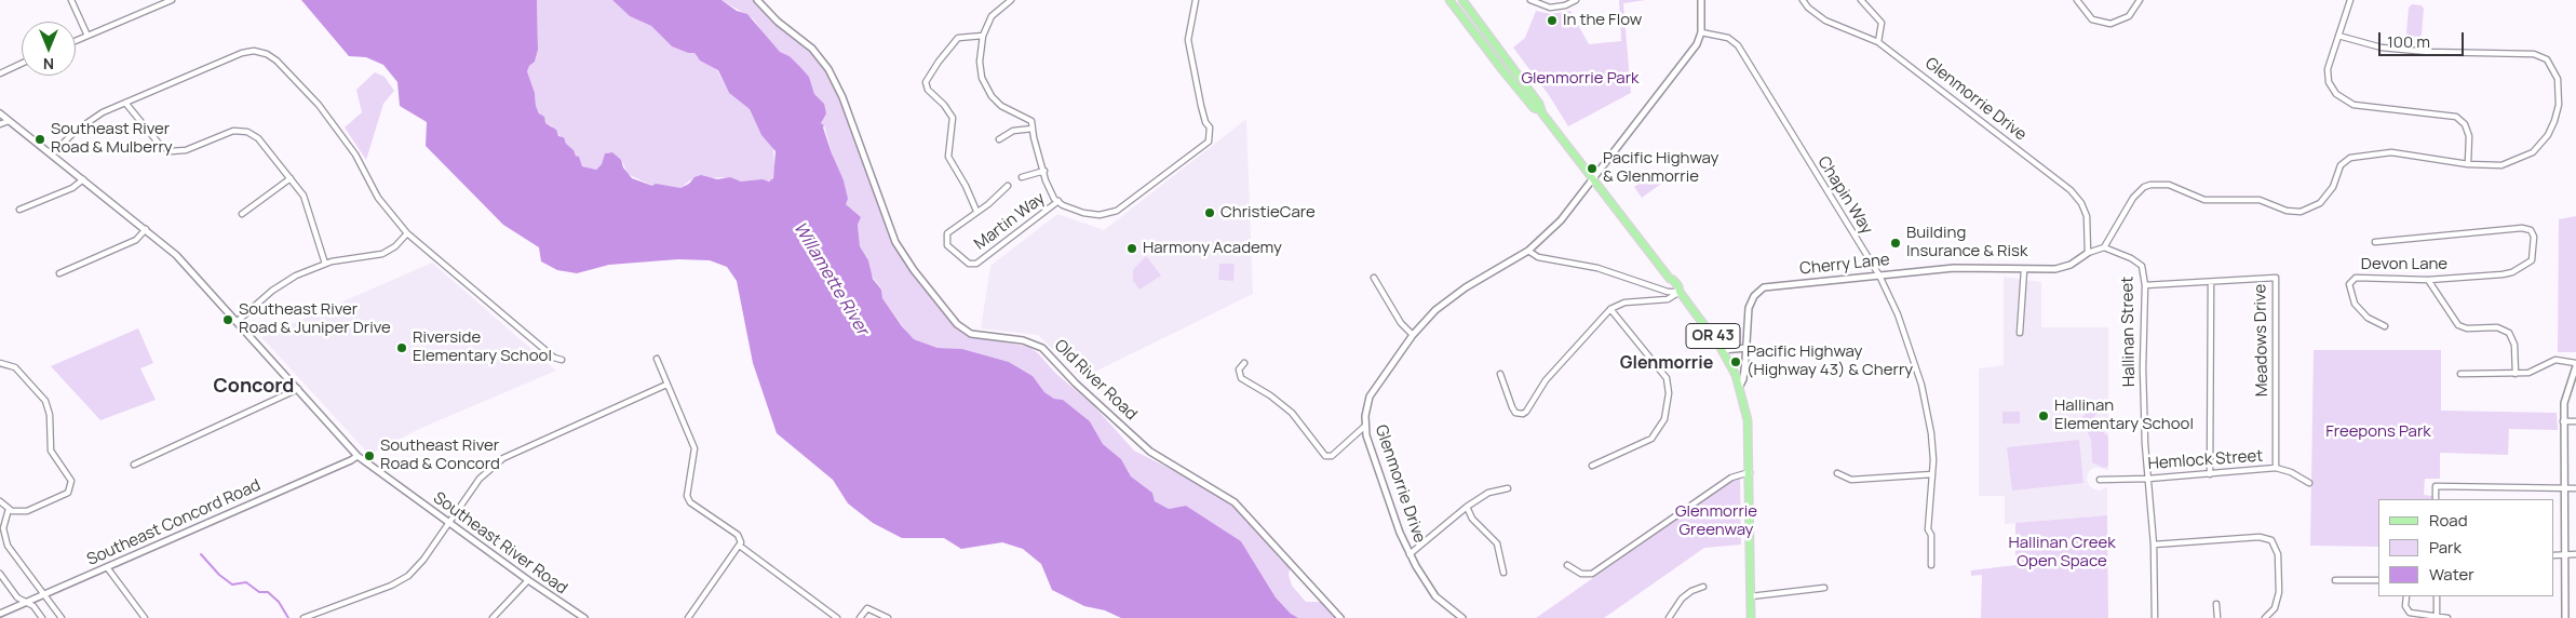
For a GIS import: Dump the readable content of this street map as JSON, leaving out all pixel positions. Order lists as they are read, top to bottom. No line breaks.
{"streets":{"main road":["OR 43"],"street":["Glenmorrie Drive","Chapin Way","Martin Way","Cherry Lane","Devon Lane","Hallinan Street","Meadows Drive","Old River Road","Hemlock Street","Southeast Concord Road","Southeast River Road"]},"crossings":[["Glenmorrie Drive","Chapin Way"],["Glenmorrie Drive","Cherry Lane"],["Glenmorrie Drive","OR 43"],["Chapin Way","Cherry Lane"],["Cherry Lane","OR 43"],["Hallinan Street","Meadows Drive"],["Hallinan Street","Hemlock Street"],["Meadows Drive","Hemlock Street"],["Southeast Concord Road","Southeast River Road"]],"districts":["Glenmorrie","Concord"],"water":["Willamette River"],"parks":["Glenmorrie Park","Freepons Park","Glenmorrie Greenway","Hallinan Creek Open Space"],"places":["In the Flow","Southeast River Road & Mulberry","Pacific Highway & Glenmorrie","ChristieCare","Building Insurance & Risk","Harmony Academy","Southeast River Road & Juniper Drive","Riverside Elementary School","Pacific Highway (Highway 43) & Cherry","Hallinan Elementary School","Southeast River Road & Concord"],"legend":["Road","Park","Water"],"scale_bar":"100 m","north":"bottom"}
